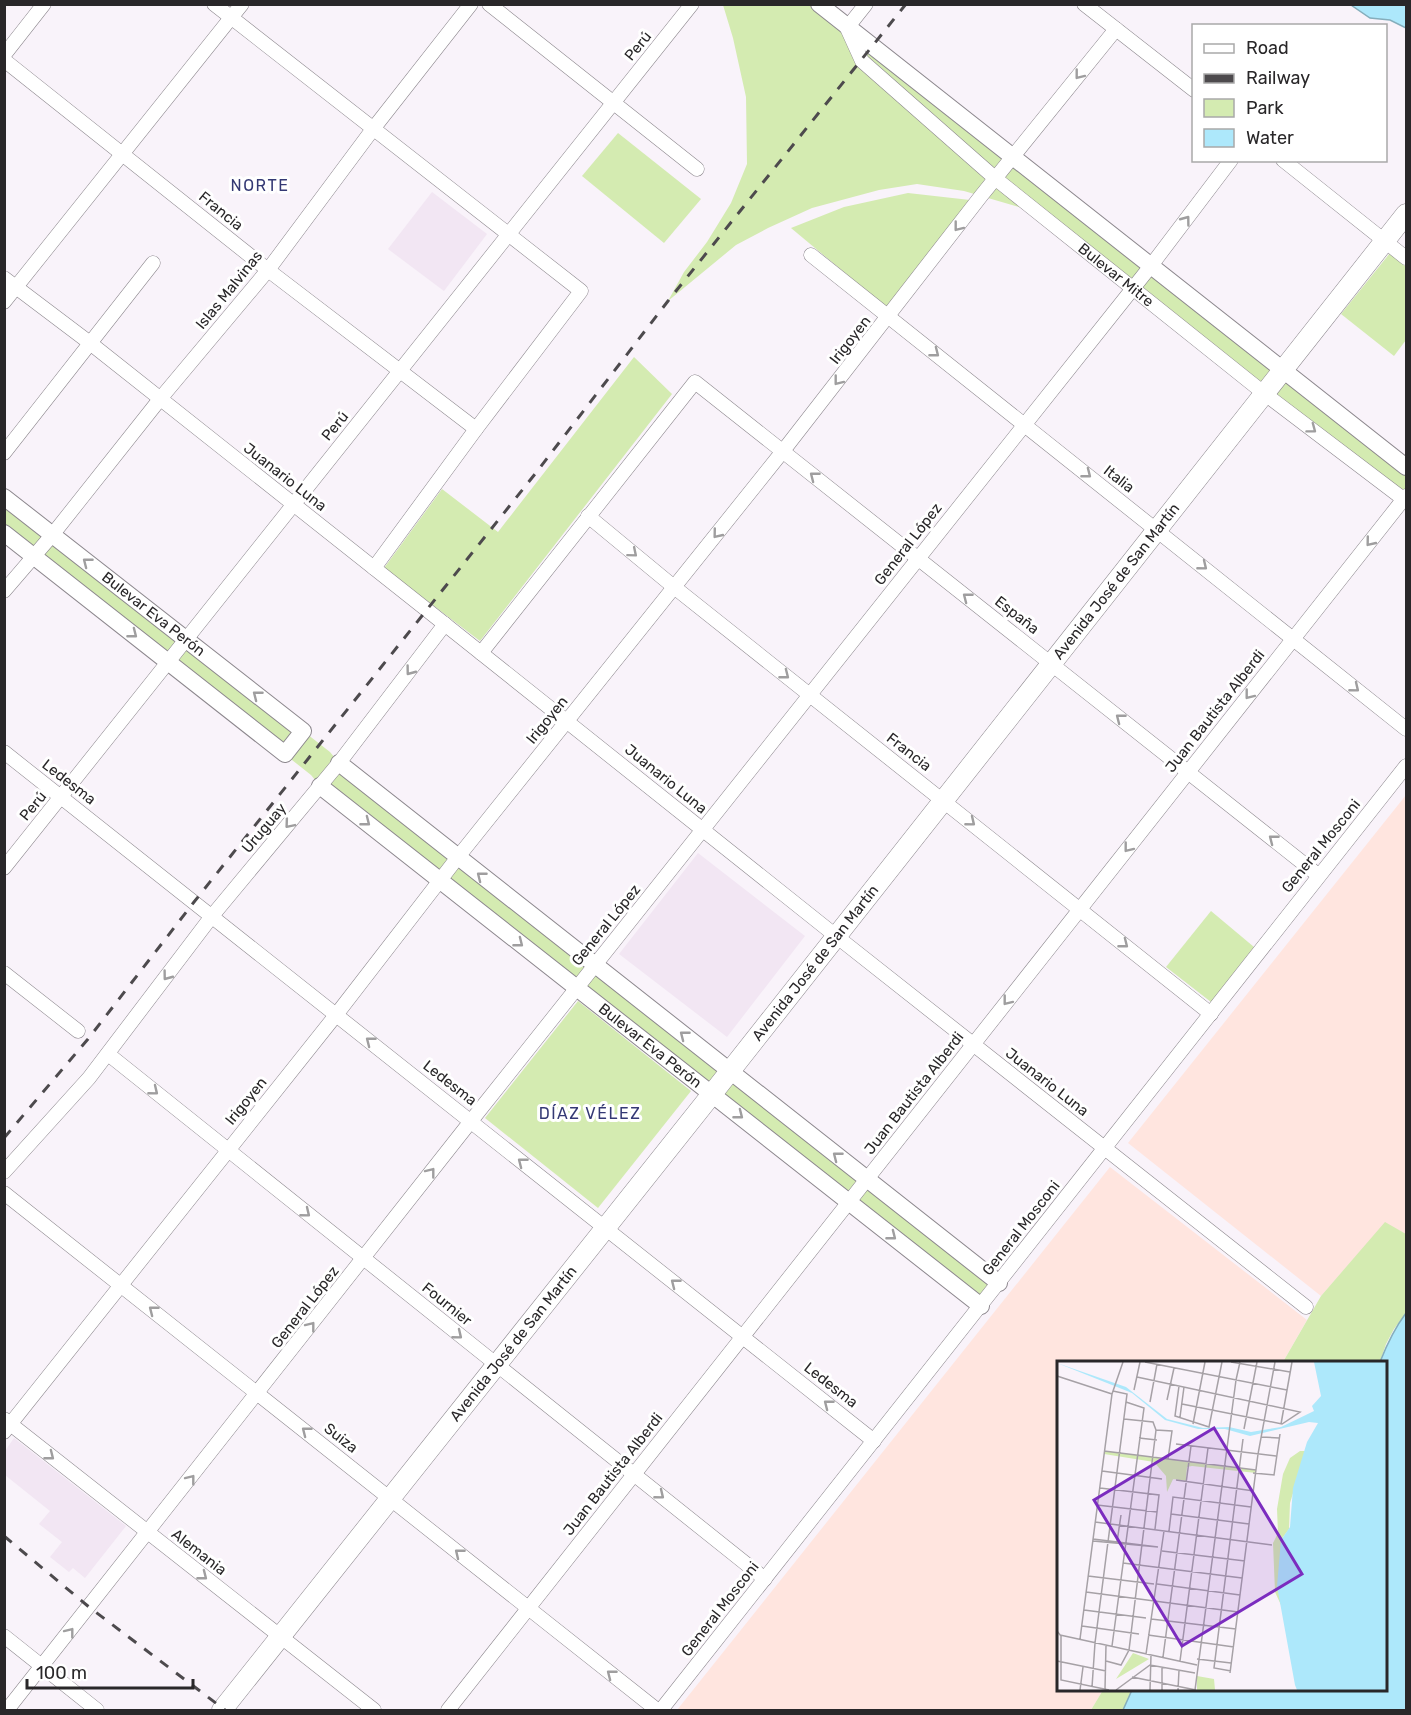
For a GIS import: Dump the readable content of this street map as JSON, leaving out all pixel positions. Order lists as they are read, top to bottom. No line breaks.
{"streets":{"main road":["Avenida José de San Martín"],"street":["Perú","Francia","Bulevar Mitre","Islas Malvinas","Irigoyen","Juanario Luna","Italia","General López","Bulevar Eva Perón","España","Juan Bautista Alberdi","Ledesma","Uruguay","General Mosconi","Fournier","Suiza","Alemania"]},"crossings":[["Perú","Francia"],["Perú","Juanario Luna"],["Perú","Bulevar Eva Perón"],["Perú","Ledesma"],["Francia","Islas Malvinas"],["Francia","Irigoyen"],["Francia","General López"],["Francia","Avenida José de San Martín"],["Francia","España"],["Francia","Juan Bautista Alberdi"],["Francia","General Mosconi"],["Bulevar Mitre","Irigoyen"],["Bulevar Mitre","General López"],["Bulevar Mitre","Avenida José de San Martín"],["Bulevar Mitre","Juan Bautista Alberdi"],["Islas Malvinas","Juanario Luna"],["Islas Malvinas","Bulevar Eva Perón"],["Irigoyen","Juanario Luna"],["Irigoyen","Italia"],["Irigoyen","Bulevar Eva Perón"],["Irigoyen","España"],["Irigoyen","Ledesma"],["Irigoyen","Fournier"],["Irigoyen","Suiza"],["Irigoyen","Alemania"],["Juanario Luna","General López"],["Juanario Luna","Avenida José de San Martín"],["Juanario Luna","Juan Bautista Alberdi"],["Juanario Luna","Uruguay"],["Juanario Luna","General Mosconi"],["Italia","General López"],["Italia","Avenida José de San Martín"],["Italia","Juan Bautista Alberdi"],["General López","Bulevar Eva Perón"],["General López","España"],["General López","Ledesma"],["General López","Fournier"],["General López","Suiza"],["General López","Alemania"],["Avenida José de San Martín","Bulevar Eva Perón"],["Avenida José de San Martín","España"],["Avenida José de San Martín","Ledesma"],["Avenida José de San Martín","Fournier"],["Avenida José de San Martín","Suiza"],["Avenida José de San Martín","Alemania"],["Bulevar Eva Perón","Juan Bautista Alberdi"],["Bulevar Eva Perón","Uruguay"],["Bulevar Eva Perón","General Mosconi"],["España","Juan Bautista Alberdi"],["España","General Mosconi"],["Juan Bautista Alberdi","Ledesma"],["Juan Bautista Alberdi","Fournier"],["Juan Bautista Alberdi","Suiza"],["Ledesma","Uruguay"],["Ledesma","General Mosconi"],["Uruguay","Fournier"],["General Mosconi","Fournier"],["General Mosconi","Suiza"]],"one_way":["Francia","Irigoyen","Italia","General López","España","Juan Bautista Alberdi","Ledesma","Uruguay","Fournier","Suiza","Alemania"],"districts":["NORTE","DÍAZ VÉLEZ"],"legend":["Road","Railway","Park","Water"],"scale_bar":"100 m"}
